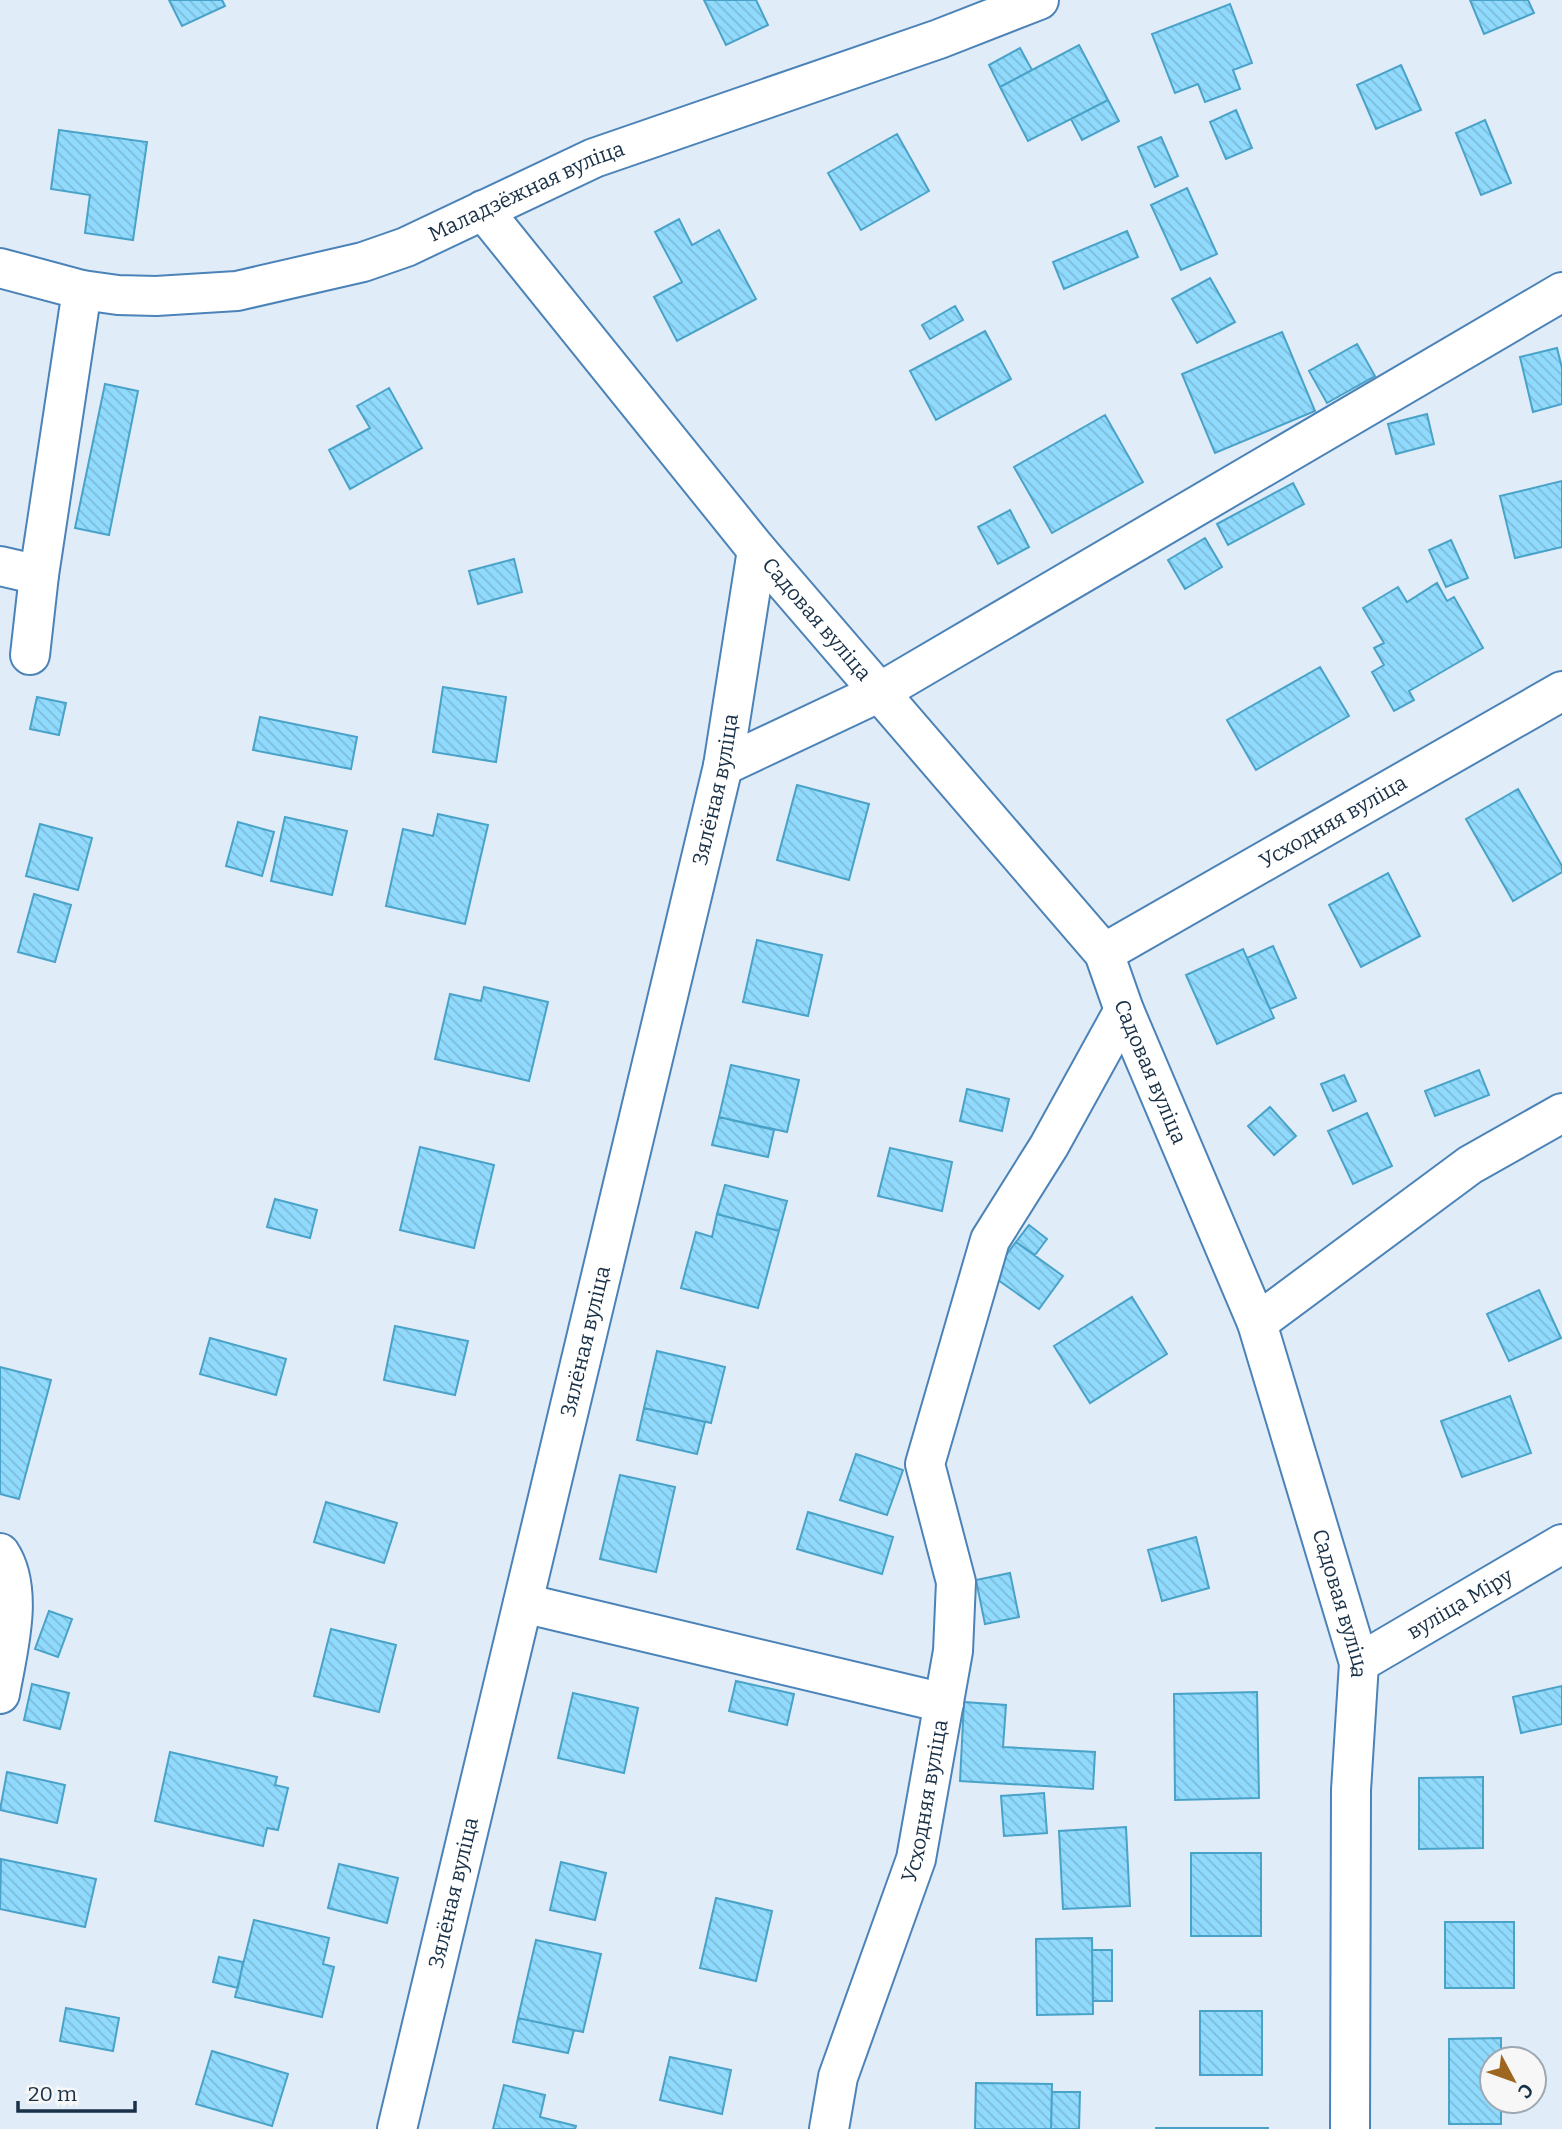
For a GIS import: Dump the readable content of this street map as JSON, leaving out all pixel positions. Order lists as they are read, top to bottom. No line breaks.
{"streets":{"street":["Маладзёжная вуліца","Садовая вуліца","Зялёная вуліца","Усходняя вуліца","вуліца Міру"]},"crossings":[["Маладзёжная вуліца","Садовая вуліца"],["Садовая вуліца","Зялёная вуліца"],["Садовая вуліца","Усходняя вуліца"],["Садовая вуліца","вуліца Міру"]],"scale_bar":"20 m","north":"bottom right"}
